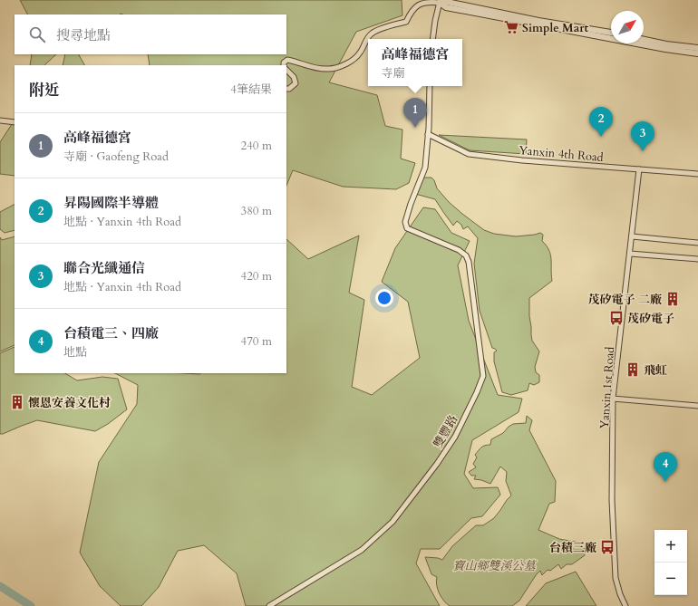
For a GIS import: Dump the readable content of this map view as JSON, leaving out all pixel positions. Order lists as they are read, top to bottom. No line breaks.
{"streets":{"street":["Yanxin 4th Road","Yanxin 1st Road","雙豐路"]},"crossings":[["Yanxin 4th Road","Yanxin 1st Road"],["Yanxin 4th Road","雙豐路"]],"parks":["寶山鄉雙溪公墓"],"places":{"supermarket":["Simple Mart"],"building":["茂矽電子 二廠","飛虹","懷恩安養文化村"],"bus stop":["茂矽電子","台積三廠"]},"north":"top right","page":{"search":"搜尋地點","popup":["高峰福德宮","寺廟"],"heading":["附近","4筆結果"],"pins":["1","2","3","4"],"list":[{"mark":"1","name":"高峰福德宮","note":"寺廟 · Gaofeng Road","value":"240 m"},{"mark":"2","name":"昇陽國際半導體","note":"地點 · Yanxin 4th Road","value":"380 m"},{"mark":"3","name":"聯合光纖通信","note":"地點 · Yanxin 4th Road","value":"420 m"},{"mark":"4","name":"台積電三、四廠","note":"地點","value":"470 m"}],"map_buttons":["+","−"]}}
